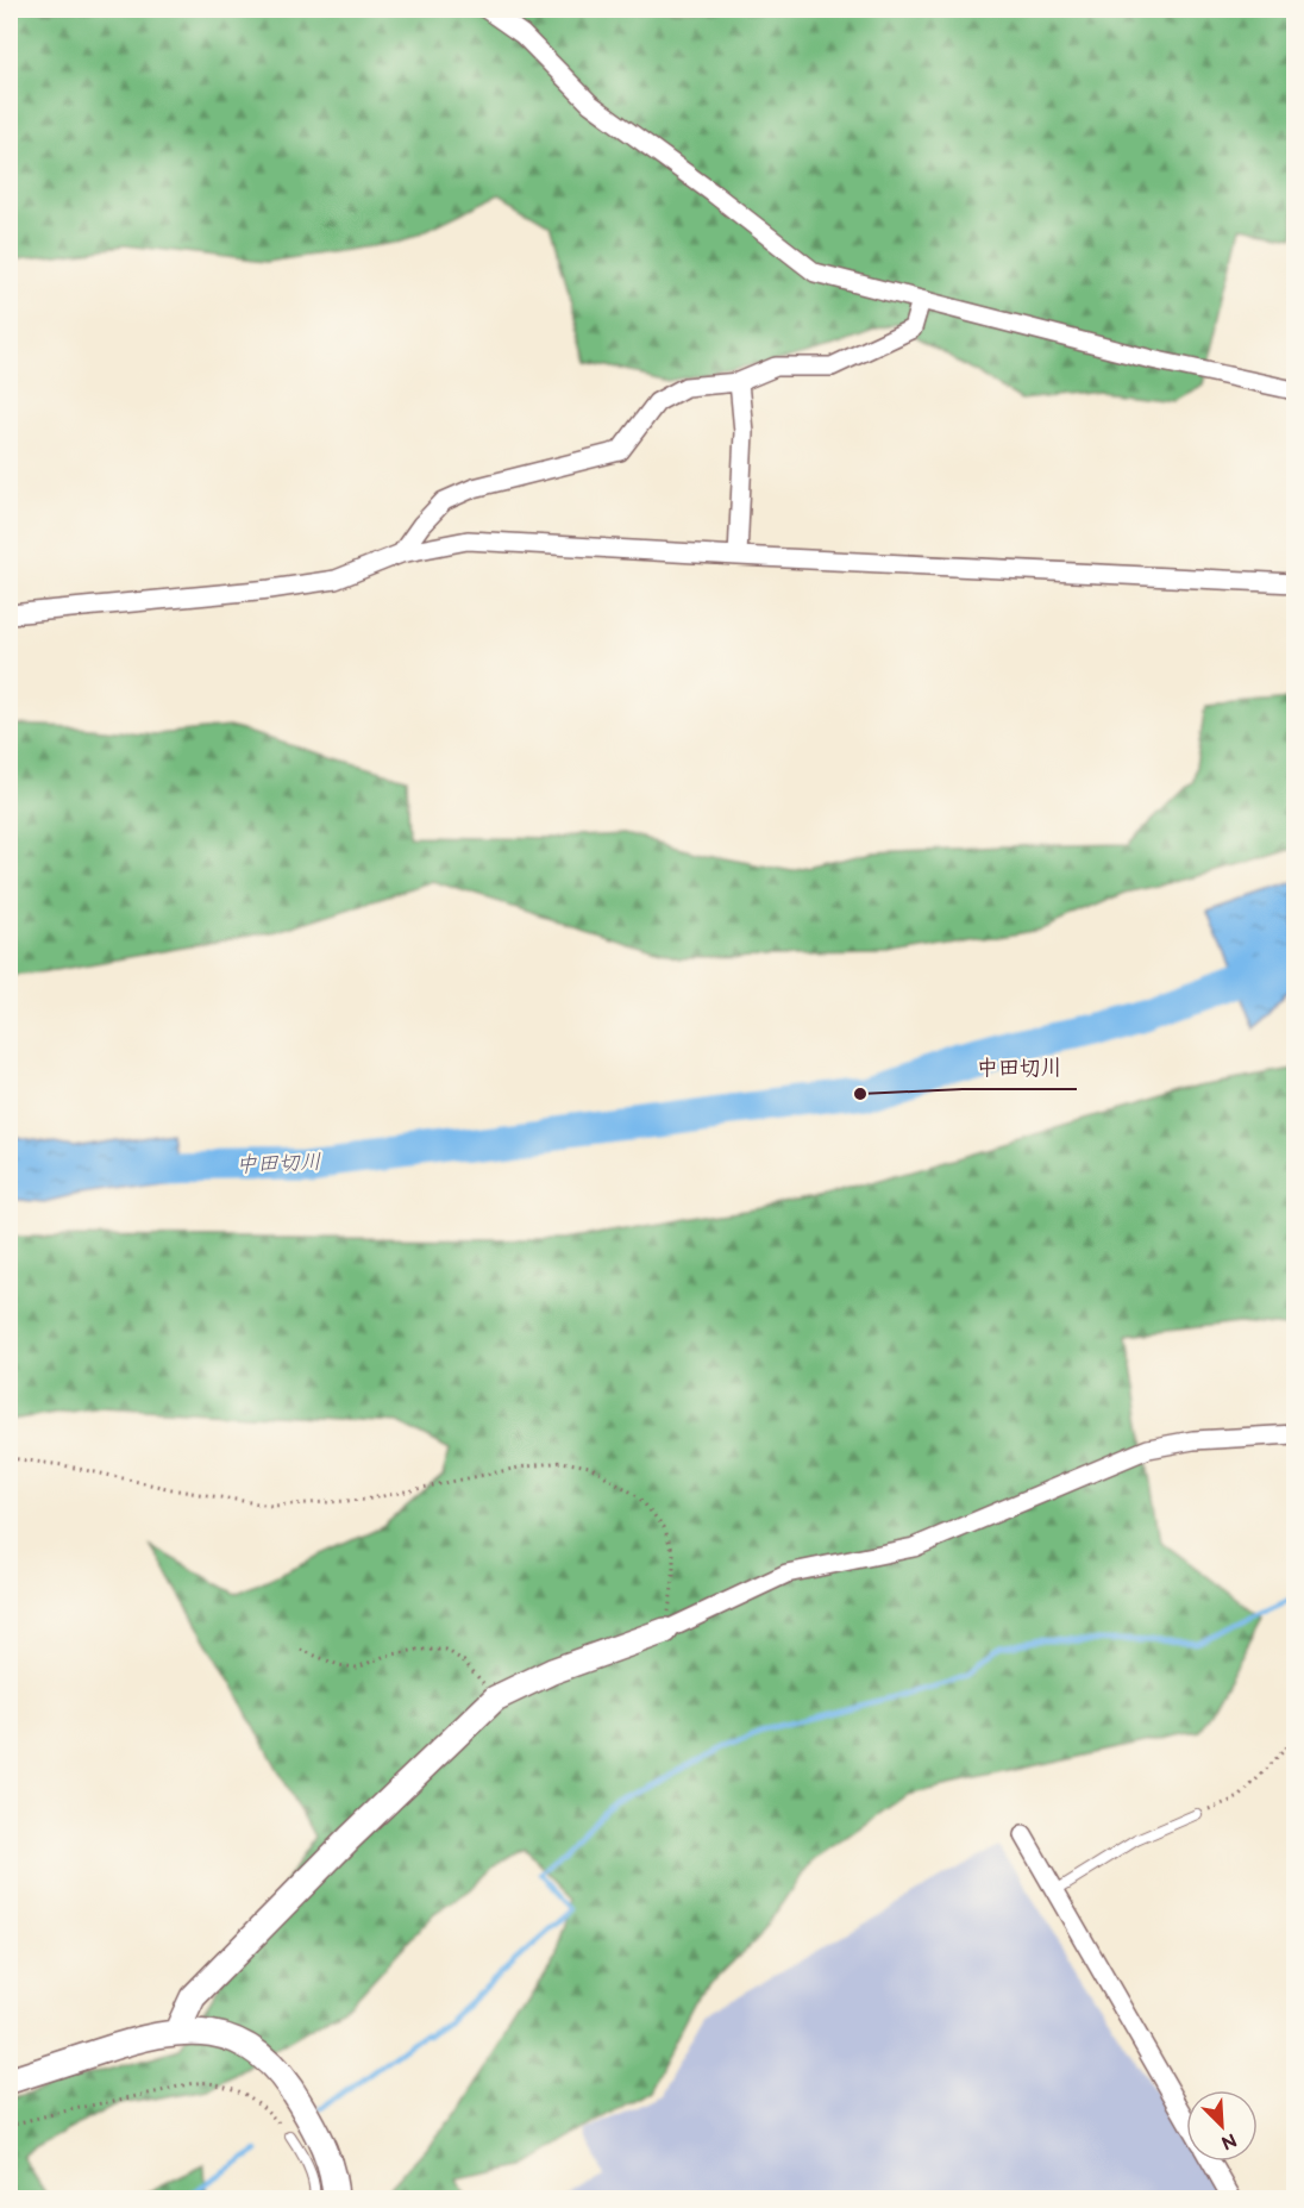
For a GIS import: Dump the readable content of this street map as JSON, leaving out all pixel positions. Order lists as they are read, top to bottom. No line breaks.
{"water":["中田切川"],"places":["中田切川"],"north":"bottom right"}
